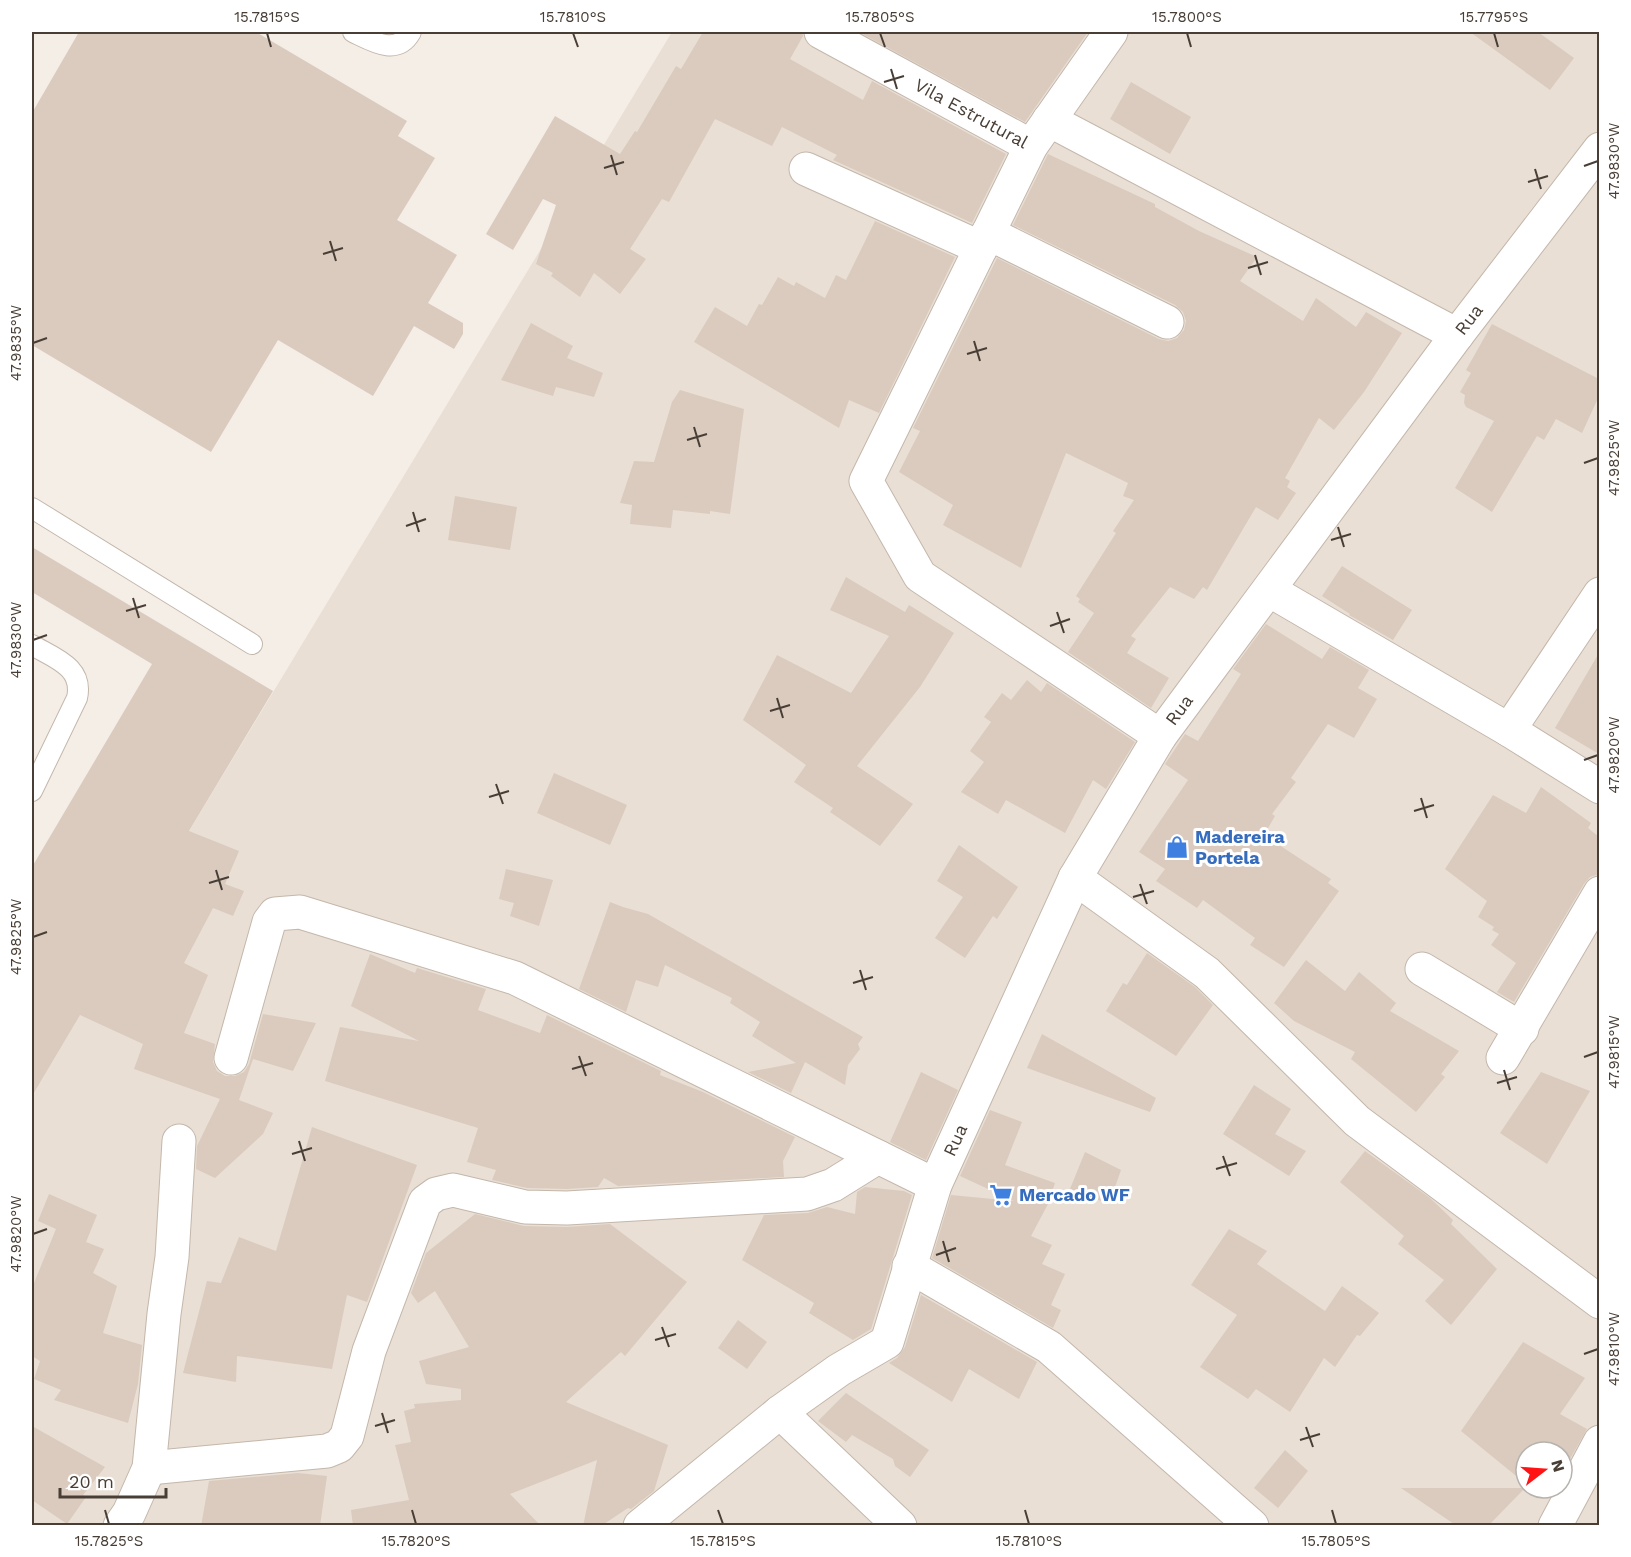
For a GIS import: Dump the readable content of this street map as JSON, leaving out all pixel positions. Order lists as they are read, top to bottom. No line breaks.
{"streets":{"street":["Vila Estrutural","Rua"]},"places":{"shop":["Madereira Portela"],"supermarket":["Mercado WF"]},"scale_bar":"20 m","north":"right","coordinates":["15.7815°S","15.7810°S","15.7805°S","15.7800°S","15.7795°S","47.9830°W","47.9835°W","47.9825°W","47.9820°W","47.9815°W","47.9810°W","15.7825°S","15.7820°S"]}
